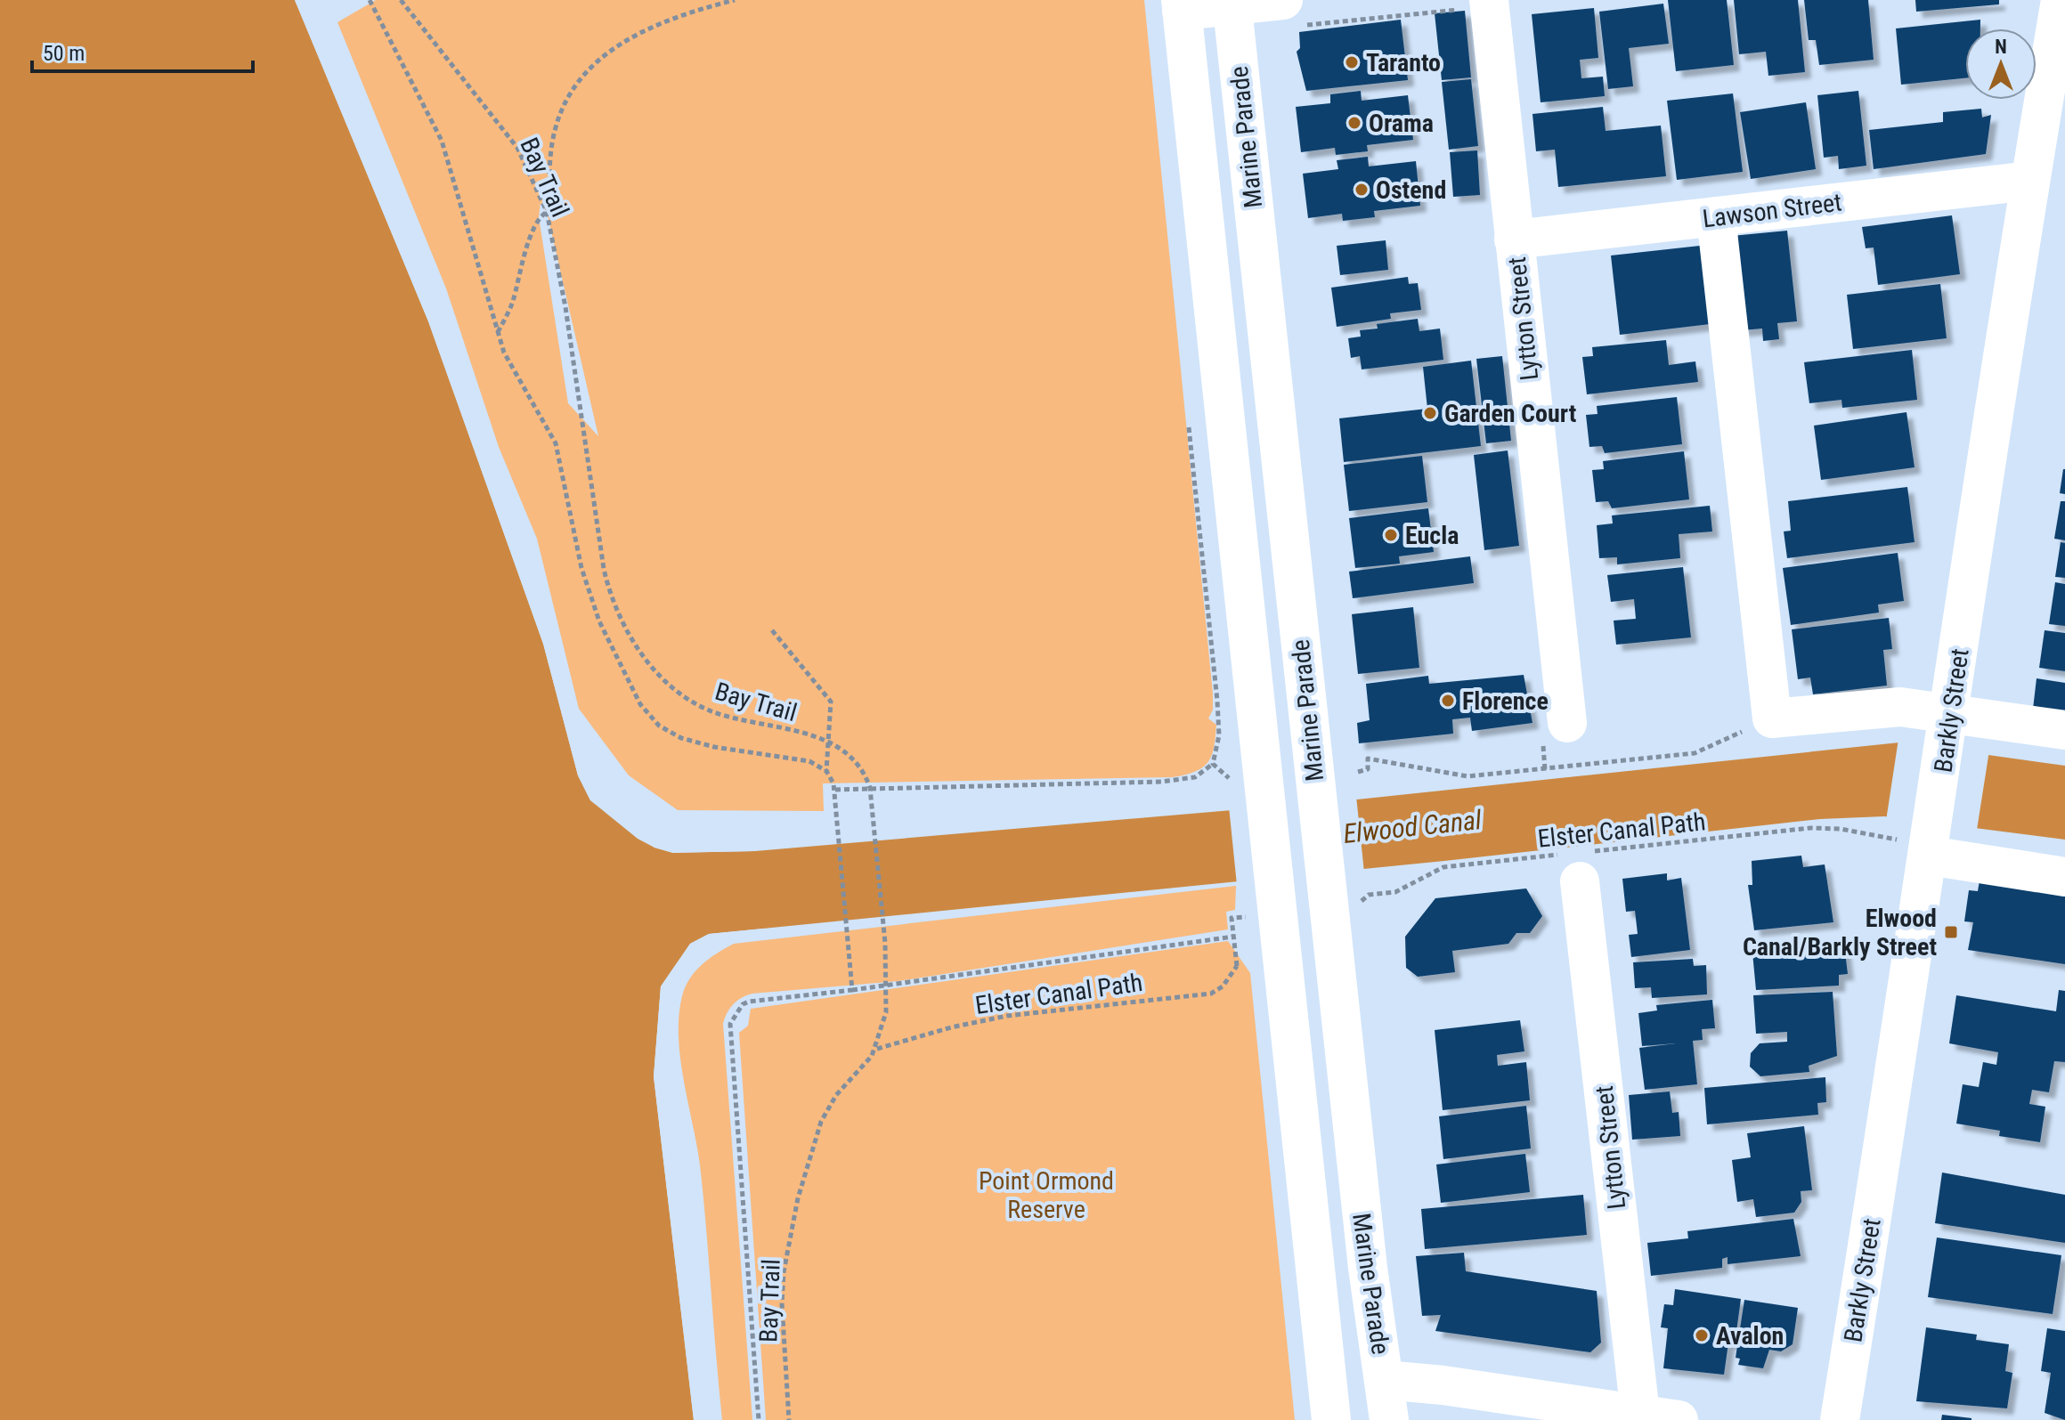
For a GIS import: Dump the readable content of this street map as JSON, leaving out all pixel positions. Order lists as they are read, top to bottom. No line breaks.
{"streets":{"main road":["Marine Parade","Lawson Street","Lytton Street","Barkly Street"],"path":["Bay Trail","Elster Canal Path"]},"crossings":[["Marine Parade","Elster Canal Path"],["Bay Trail","Elster Canal Path"],["Lawson Street","Lytton Street"],["Lawson Street","Barkly Street"],["Lytton Street","Elster Canal Path"],["Barkly Street","Elster Canal Path"]],"water":["Elwood Canal"],"parks":["Point Ormond Reserve"],"places":{"other":["Taranto","Orama","Ostend","Garden Court","Eucla","Florence","Avalon"],"transit":["Elwood Canal/Barkly Street"]},"scale_bar":"50 m","north":"top"}
